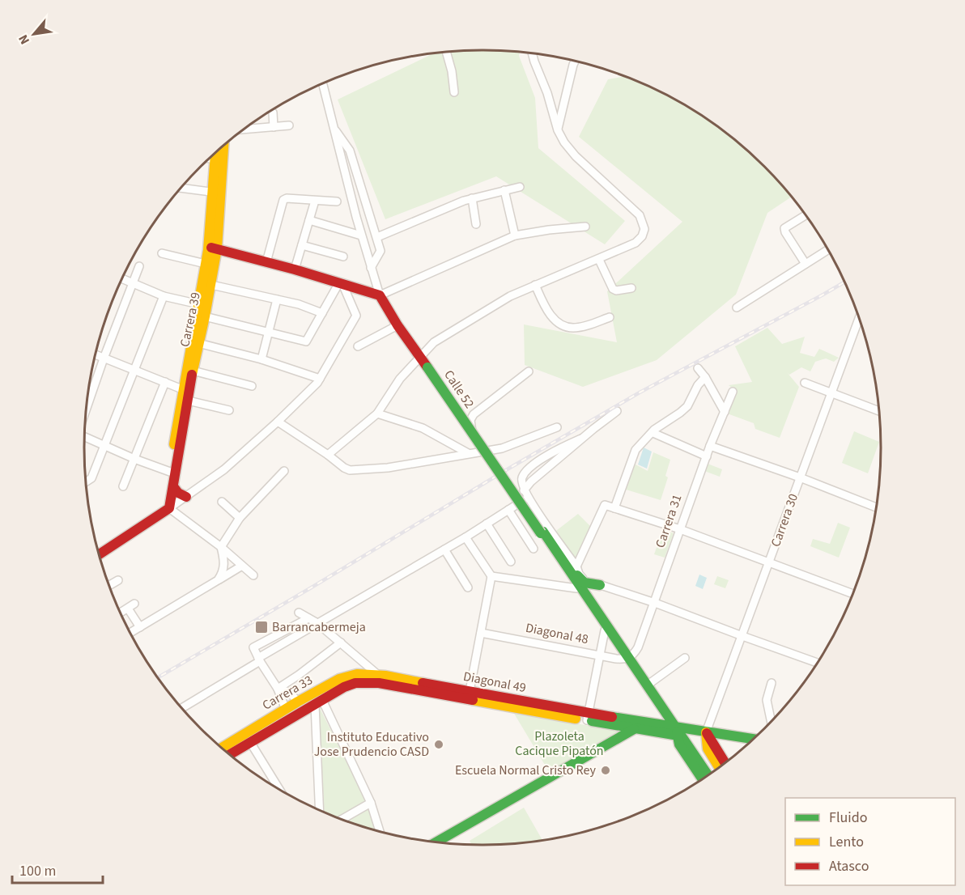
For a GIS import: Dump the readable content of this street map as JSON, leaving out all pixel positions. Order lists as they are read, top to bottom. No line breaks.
{"streets":{"main road":["Carrera 39","Calle 52","Diagonal 49","Carrera 33"],"street":["Carrera 30","Carrera 31","Diagonal 48"]},"crossings":[["Calle 52","Carrera 31"],["Calle 52","Diagonal 48"],["Calle 52","Diagonal 49"],["Carrera 30","Diagonal 49"],["Carrera 31","Diagonal 48"],["Diagonal 49","Carrera 33"]],"parks":["Plazoleta Cacique Pipatón"],"places":{"transit":["Barrancabermeja"],"other":["Instituto Educativo Jose Prudencio CASD","Escuela Normal Cristo Rey"]},"legend":["Fluido","Lento","Atasco"],"scale_bar":"100 m","north":"bottom left"}
